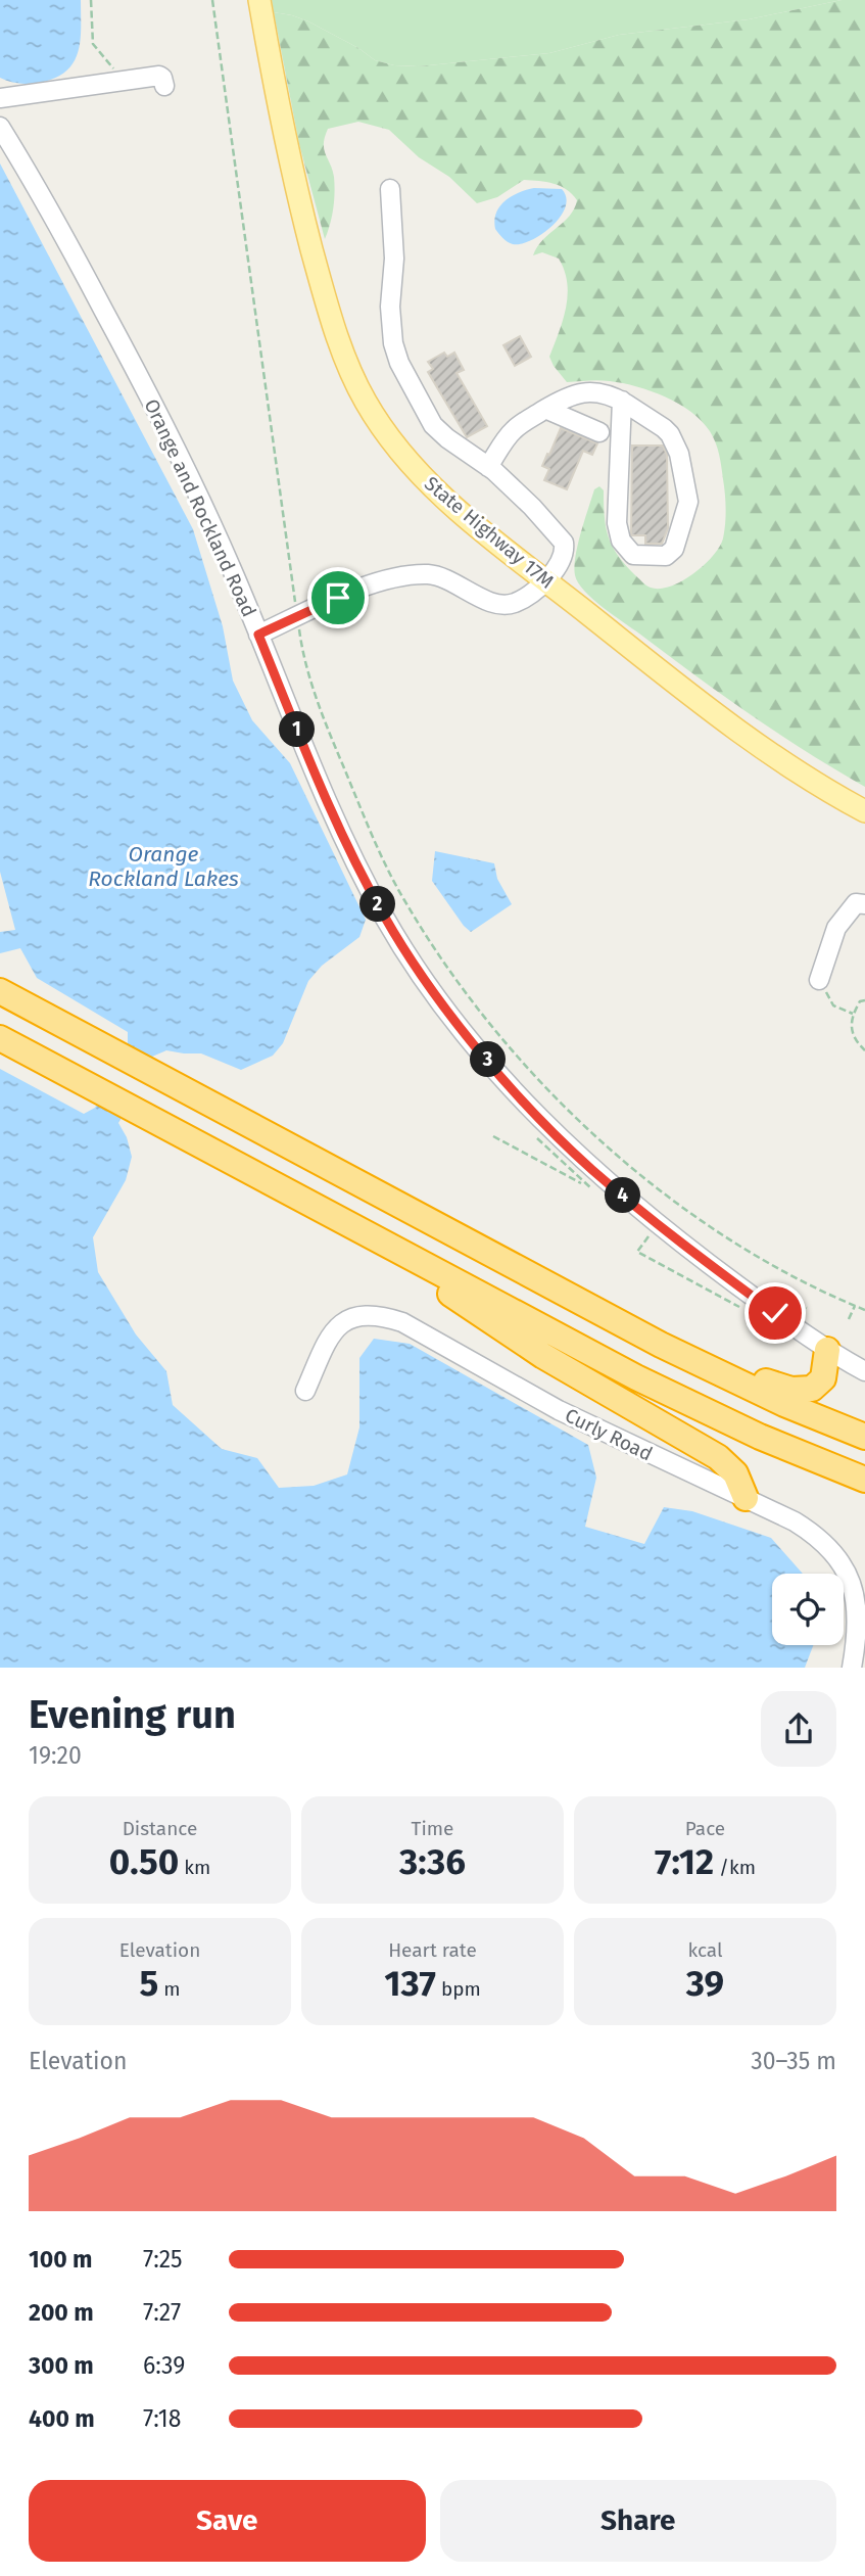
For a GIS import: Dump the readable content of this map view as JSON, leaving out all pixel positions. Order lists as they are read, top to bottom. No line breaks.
{"streets":{"main road":["State Highway 17M"],"street":["Orange and Rockland Road","Curly Road"]},"water":["Orange Rockland Lakes"],"page":{"pins":["1","2","3","4"],"heading":["Evening run","19:20"],"stats":[["Distance","0.50 km"],["Time","3:36"],["Pace","7:12 /km"],["Elevation","5 m"],["Heart rate","137 bpm"],["kcal","39"]],"chart":["Elevation","30–35 m"],"list":[{"name":"100 m","note":"7:25"},{"name":"200 m","note":"7:27"},{"name":"300 m","note":"6:39"},{"name":"400 m","note":"7:18"}],"buttons":["Save","Share"]}}
